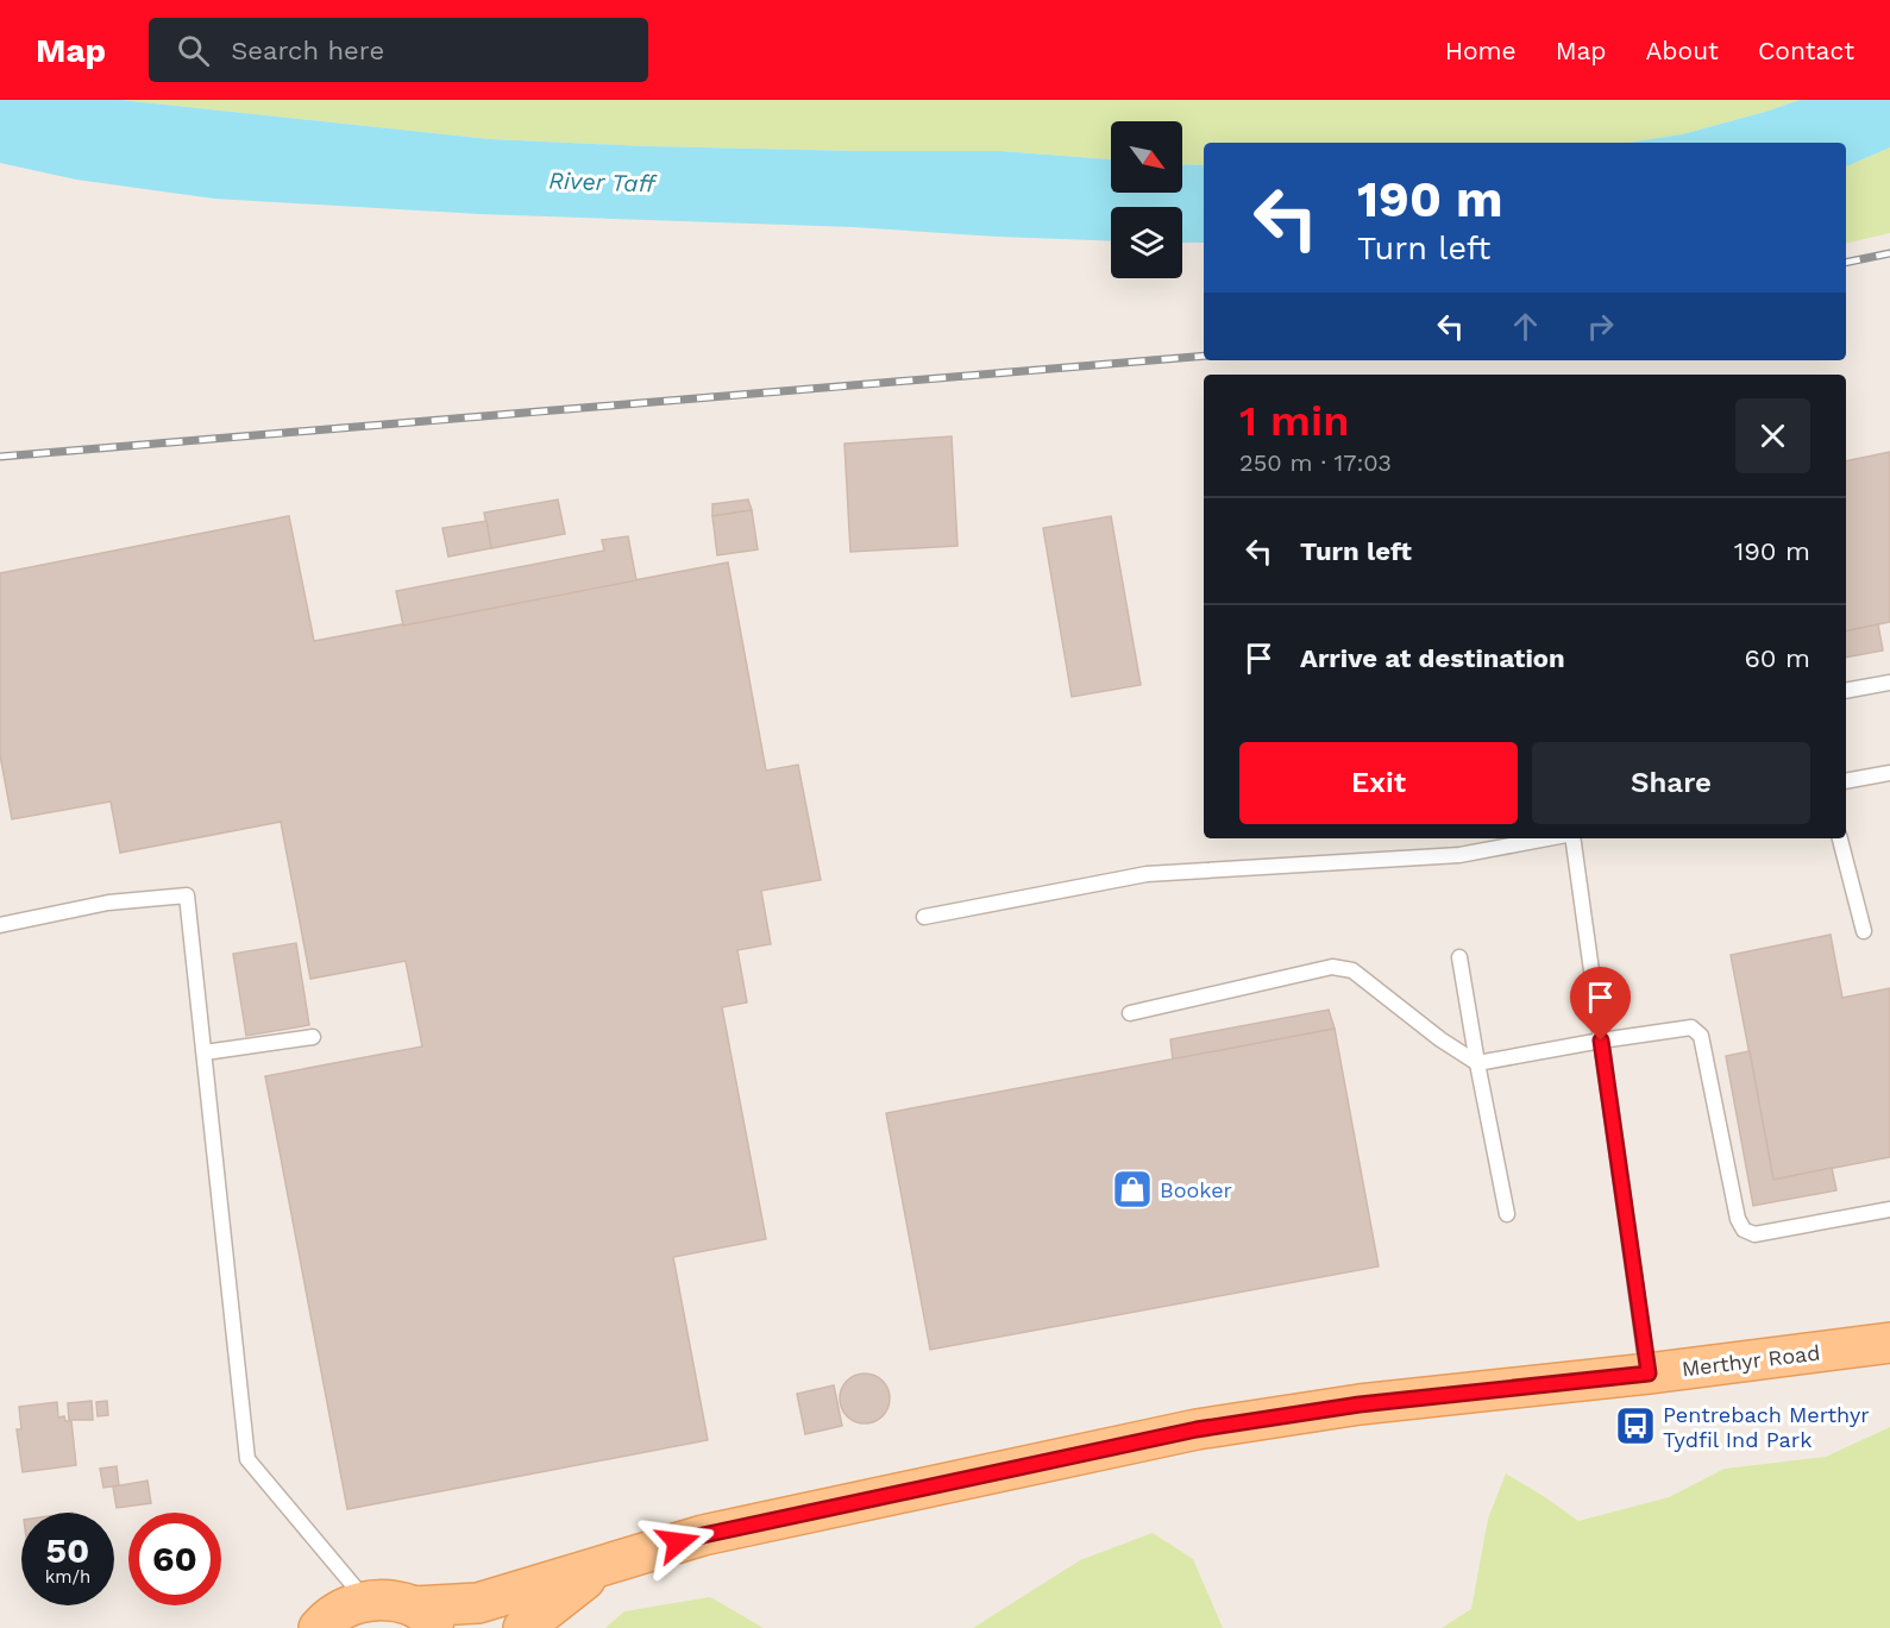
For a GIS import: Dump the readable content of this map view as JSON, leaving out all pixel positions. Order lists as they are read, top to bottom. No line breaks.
{"streets":{"main road":["Merthyr Road"]},"water":["River Taff"],"places":{"shop":["Booker"],"bus stop":["Pentrebach Merthyr Tydfil Ind Park"]},"north":"bottom right","page":{"header":"Map","search":"Search here","nav":["Home","Map","About","Contact"],"turn":["190 m","Turn left"],"heading":["1 min","250 m · 17:03"],"list":[{"name":"Turn left","value":"190 m"},{"name":"Arrive at destination","value":"60 m"}],"buttons":["Exit","Share"],"speed":"50 km/h","limit":"60"}}
